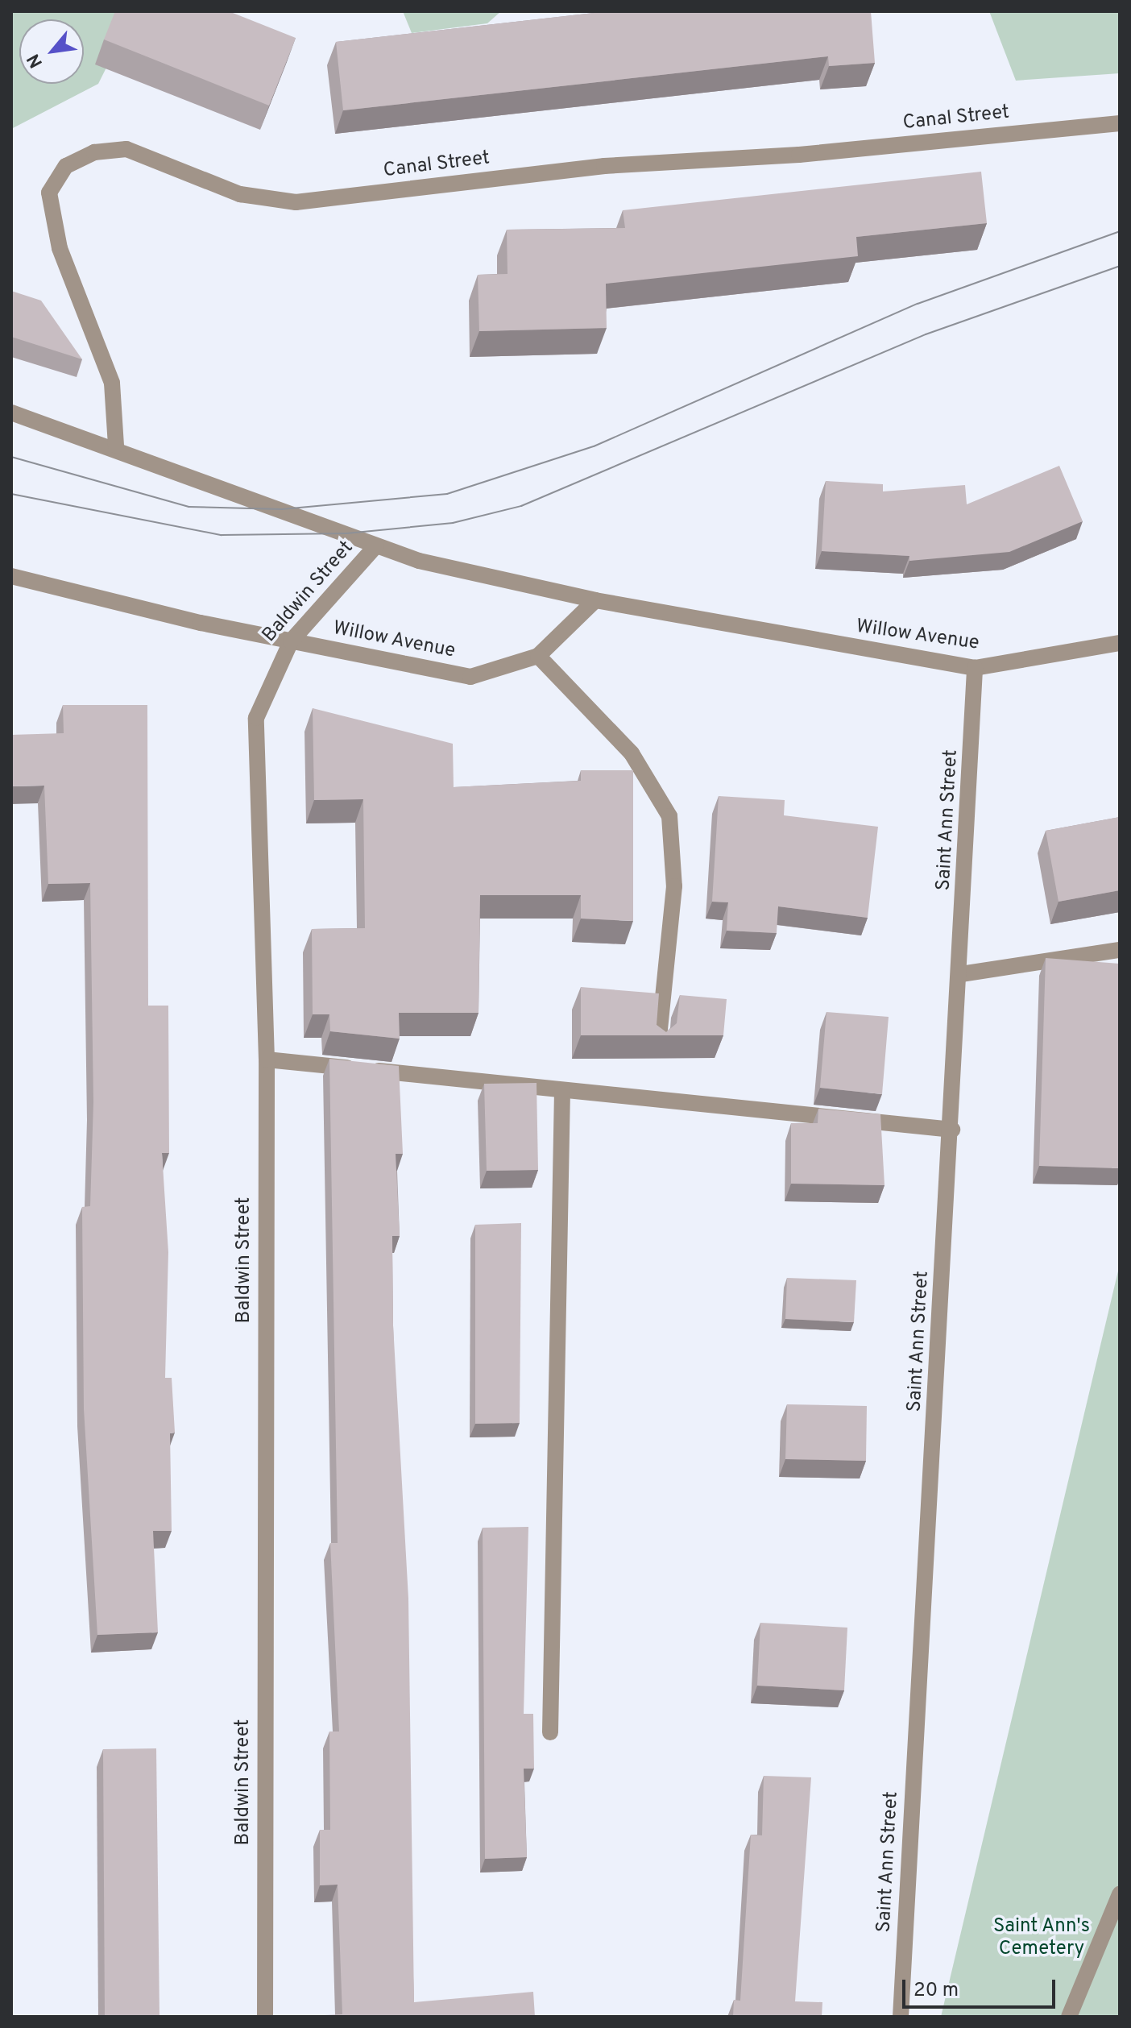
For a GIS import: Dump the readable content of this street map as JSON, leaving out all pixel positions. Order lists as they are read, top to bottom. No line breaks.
{"streets":{"street":["Canal Street","Baldwin Street","Willow Avenue","Saint Ann Street"]},"crossings":[["Canal Street","Willow Avenue"],["Baldwin Street","Willow Avenue"],["Willow Avenue","Saint Ann Street"]],"parks":["Saint Ann's Cemetery"],"scale_bar":"20 m","north":"bottom left"}
